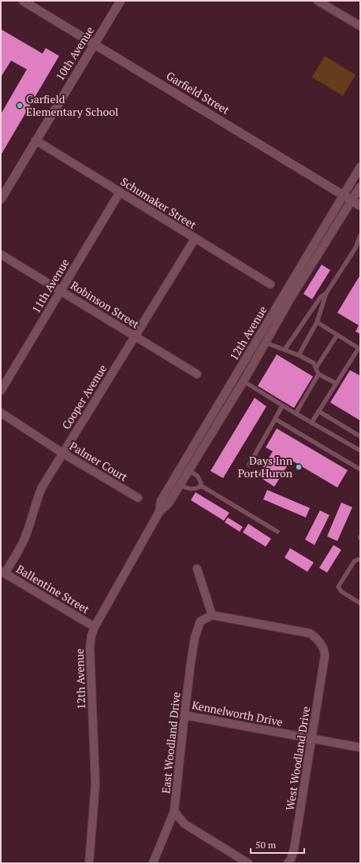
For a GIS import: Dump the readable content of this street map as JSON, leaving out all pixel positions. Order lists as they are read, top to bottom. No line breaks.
{"streets":{"street":["10th Avenue","Garfield Street","Schumaker Street","11th Avenue","Robinson Street","12th Avenue","Cooper Avenue","Palmer Court","Ballentine Street","Kennelworth Drive","East Woodland Drive","West Woodland Drive"]},"crossings":[["10th Avenue","Garfield Street"],["10th Avenue","Schumaker Street"],["Garfield Street","12th Avenue"],["Schumaker Street","11th Avenue"],["Schumaker Street","Cooper Avenue"],["11th Avenue","Robinson Street"],["Robinson Street","Cooper Avenue"],["12th Avenue","Ballentine Street"],["Cooper Avenue","Palmer Court"],["Cooper Avenue","Ballentine Street"],["Kennelworth Drive","East Woodland Drive"],["Kennelworth Drive","West Woodland Drive"],["East Woodland Drive","West Woodland Drive"]],"places":["Garfield Elementary School","Days Inn Port Huron"],"scale_bar":"50 m"}
